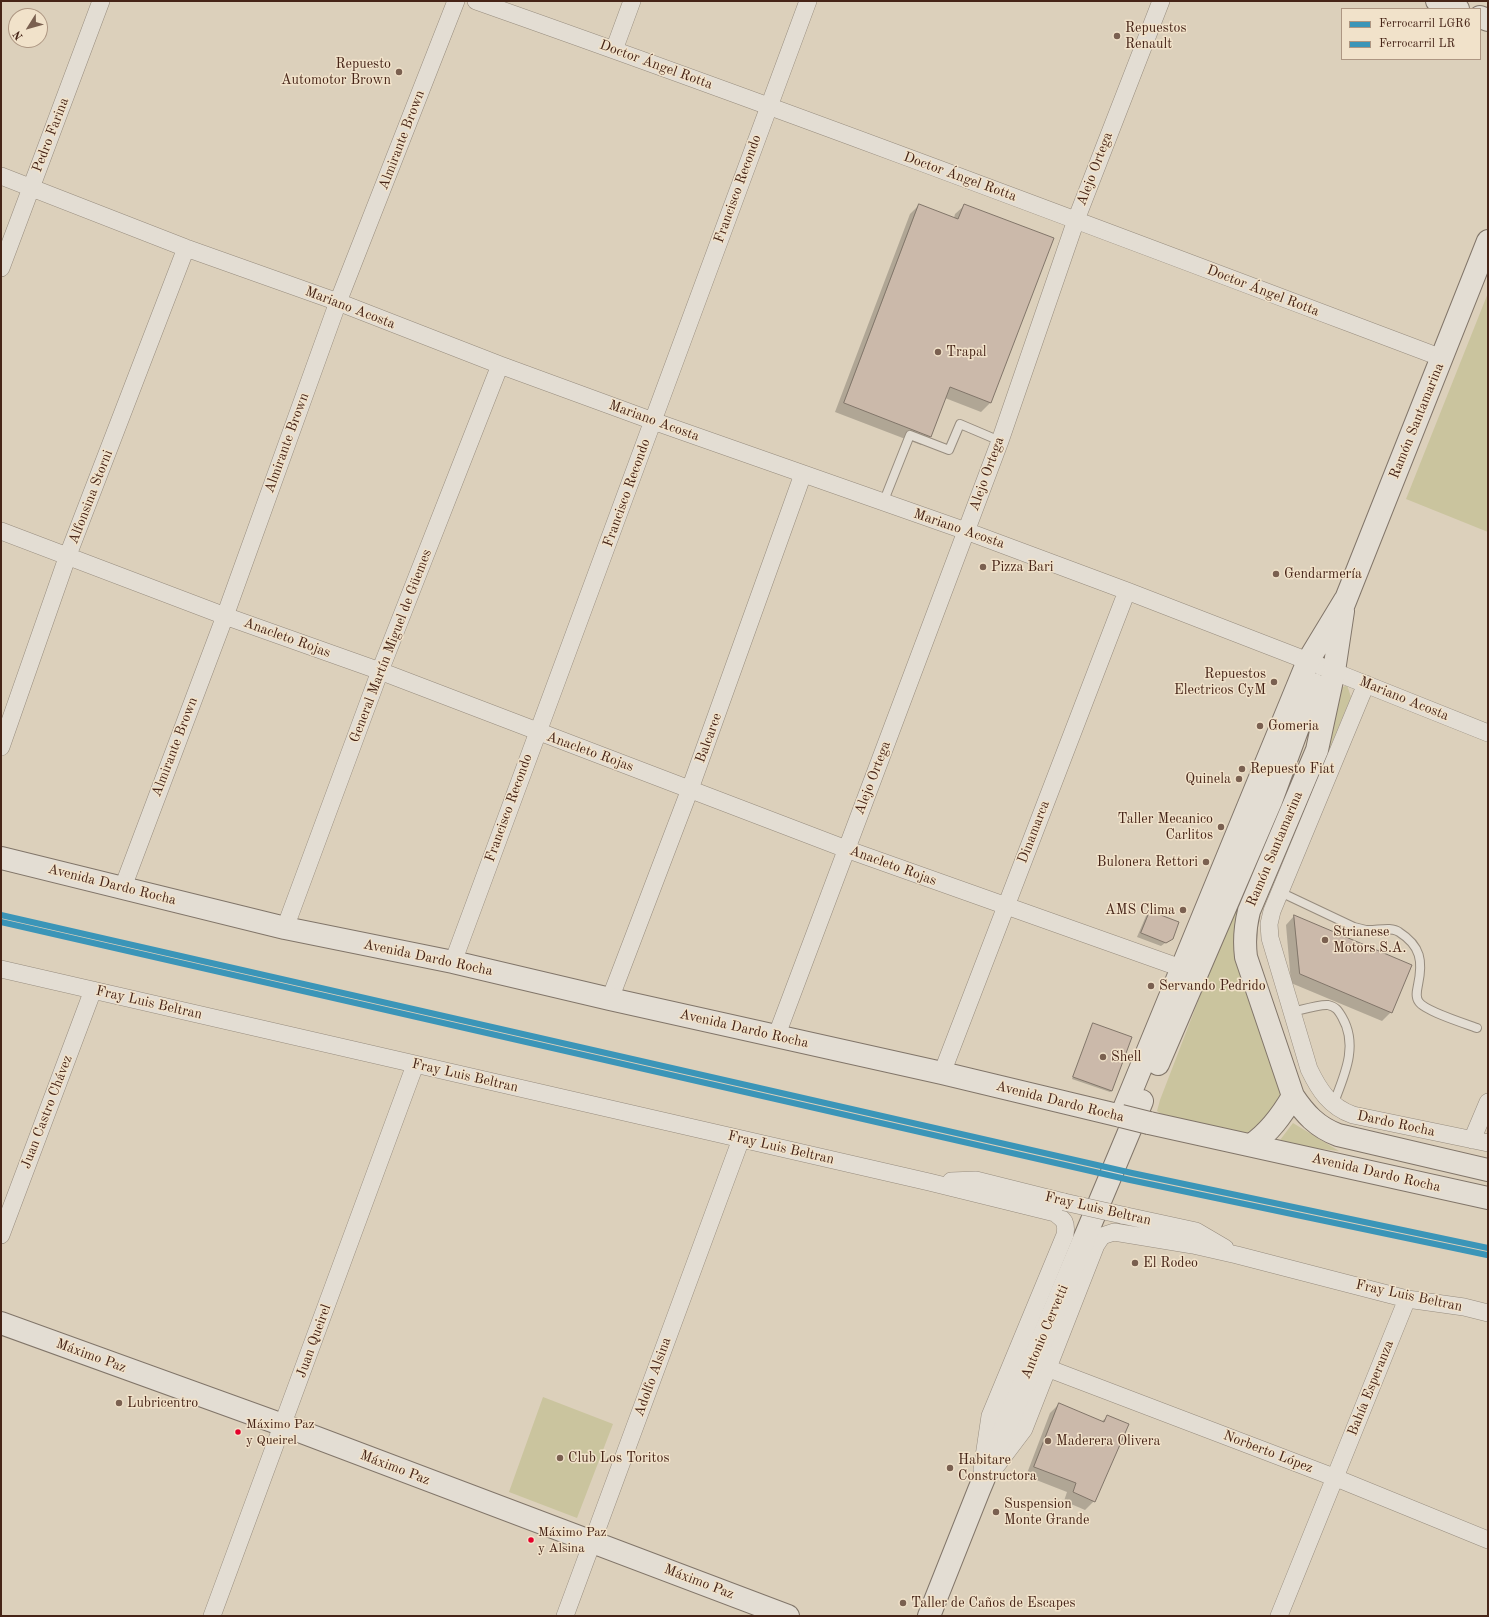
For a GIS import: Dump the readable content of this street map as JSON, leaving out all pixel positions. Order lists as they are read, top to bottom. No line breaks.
{"streets":{"main road":["Ramón Santamarina","Avenida Dardo Rocha","Antonio Cervetti","Máximo Paz"],"street":["Doctor Ángel Rotta","Pedro Farina","Almirante Brown","Alejo Ortega","Francisco Recondo","Mariano Acosta","Alfonsina Storni","Anacleto Rojas","General Martín Miguel de Güemes","Balcarce","Dinamarca","Fray Luis Beltran","Juan Castro Chávez","Dardo Rocha","Juan Queirel","Adolfo Alsina","Bahía Esperanza","Norberto López"]},"crossings":[["Doctor Ángel Rotta","Alejo Ortega"],["Doctor Ángel Rotta","Francisco Recondo"],["Doctor Ángel Rotta","Ramón Santamarina"],["Pedro Farina","Mariano Acosta"],["Almirante Brown","Mariano Acosta"],["Almirante Brown","Anacleto Rojas"],["Almirante Brown","Avenida Dardo Rocha"],["Alejo Ortega","Mariano Acosta"],["Alejo Ortega","Anacleto Rojas"],["Alejo Ortega","Avenida Dardo Rocha"],["Francisco Recondo","Mariano Acosta"],["Francisco Recondo","Anacleto Rojas"],["Francisco Recondo","Avenida Dardo Rocha"],["Mariano Acosta","Ramón Santamarina"],["Mariano Acosta","Alfonsina Storni"],["Mariano Acosta","General Martín Miguel de Güemes"],["Mariano Acosta","Balcarce"],["Mariano Acosta","Dinamarca"],["Ramón Santamarina","Anacleto Rojas"],["Ramón Santamarina","Avenida Dardo Rocha"],["Ramón Santamarina","Dardo Rocha"],["Ramón Santamarina","Antonio Cervetti"],["Alfonsina Storni","Anacleto Rojas"],["Anacleto Rojas","General Martín Miguel de Güemes"],["Anacleto Rojas","Balcarce"],["Anacleto Rojas","Dinamarca"],["General Martín Miguel de Güemes","Avenida Dardo Rocha"],["Balcarce","Avenida Dardo Rocha"],["Dinamarca","Avenida Dardo Rocha"],["Fray Luis Beltran","Juan Castro Chávez"],["Fray Luis Beltran","Antonio Cervetti"],["Fray Luis Beltran","Juan Queirel"],["Fray Luis Beltran","Adolfo Alsina"],["Fray Luis Beltran","Bahía Esperanza"],["Antonio Cervetti","Norberto López"],["Juan Queirel","Máximo Paz"],["Máximo Paz","Adolfo Alsina"],["Bahía Esperanza","Norberto López"]],"places":["Repuestos Renault","Repuesto Automotor Brown","Trapal","Pizza Bari","Gendarmería","Repuestos Electricos CyM","Gomeria","Repuesto Fiat","Quinela","Taller Mecanico Carlitos","Bulonera Rettori","AMS Clima","Strianese Motors S.A.","Servando Pedrido","Shell","El Rodeo","Lubricentro","Máximo Paz y Queirel","Maderera Olivera","Club Los Toritos","Habitare Constructora","Suspension Monte Grande","Máximo Paz y Alsina","Taller de Caños de Escapes"],"lines":["rail line LGR6","rail line LR"],"legend":["Ferrocarril LGR6","Ferrocarril LR"],"north":"bottom left"}
